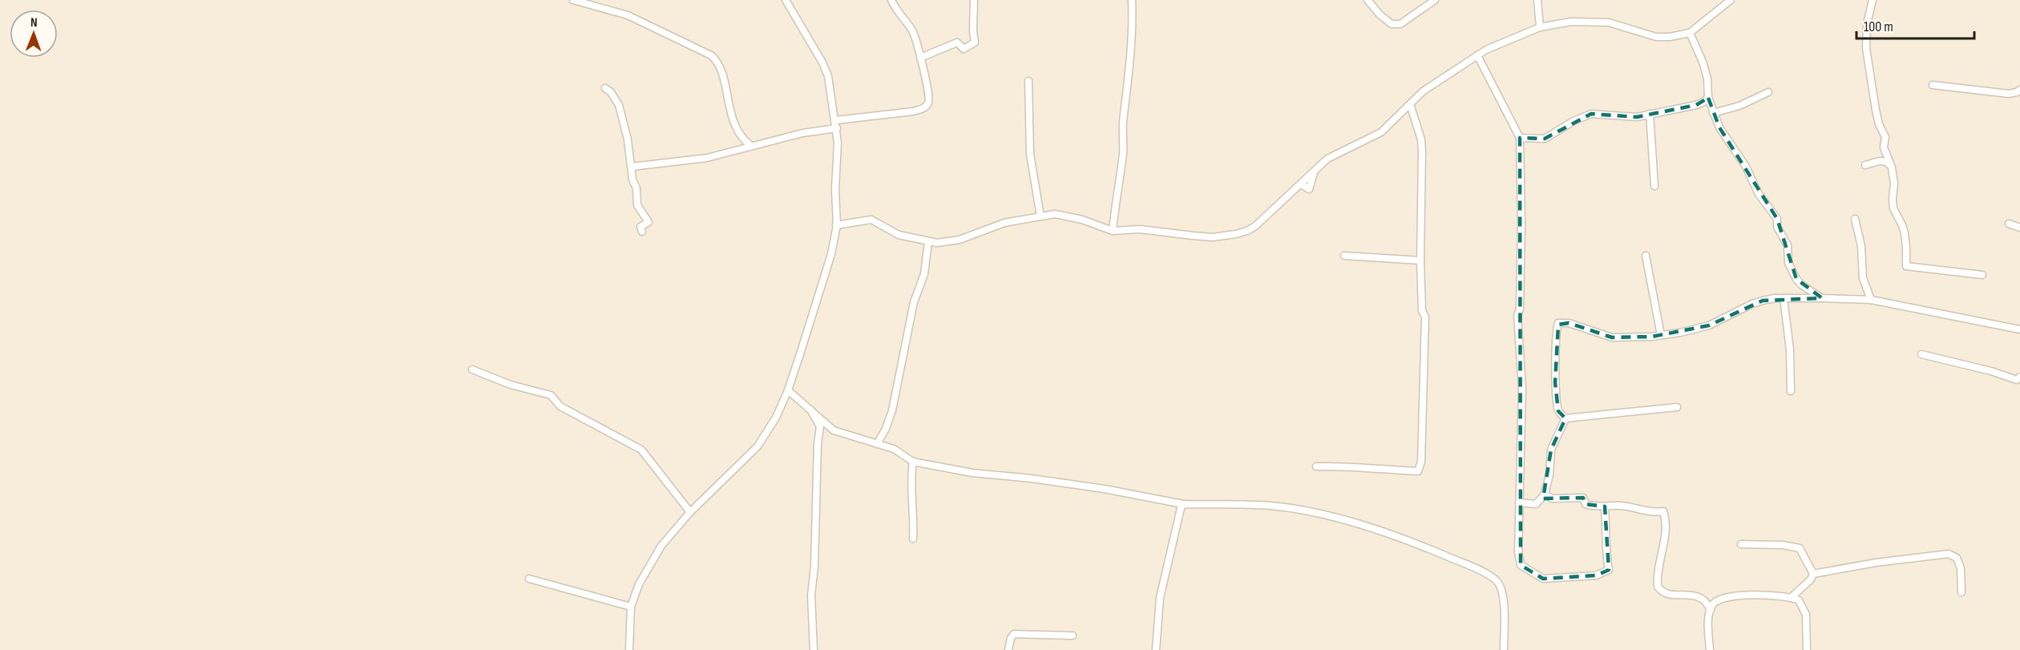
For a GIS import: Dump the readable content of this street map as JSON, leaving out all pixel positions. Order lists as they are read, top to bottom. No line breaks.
{"scale_bar":"100 m","north":"top"}
